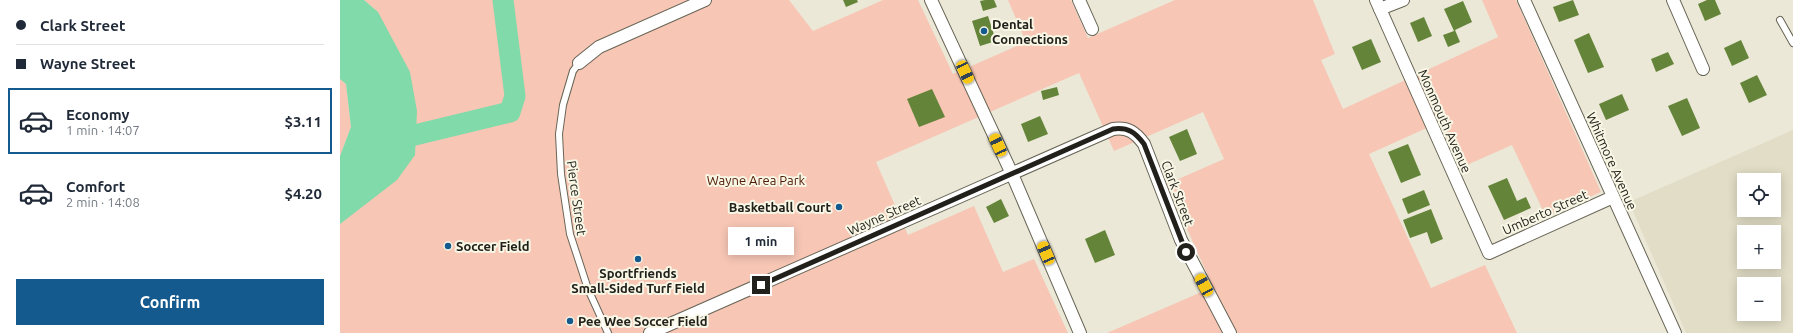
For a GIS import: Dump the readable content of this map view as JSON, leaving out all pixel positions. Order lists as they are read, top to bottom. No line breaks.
{"streets":{"street":["Monmouth Avenue","Whitmore Avenue","Clark Street","Umberto Street","Wayne Street"],"lane":["Pierce Street"]},"crossings":[["Monmouth Avenue","Umberto Street"],["Whitmore Avenue","Umberto Street"],["Clark Street","Wayne Street"]],"parks":["Wayne Area Park"],"places":["Dental Connections","Basketball Court","Soccer Field","Sportfriends Small-Sided Turf Field","Pee Wee Soccer Field"],"page":{"banner":["Clark Street","Wayne Street"],"list":[{"name":"Economy","note":"1 min · 14:07","value":"$3.11"},{"name":"Comfort","note":"2 min · 14:08","value":"$4.20"}],"map_buttons":["+","−"],"bubble":"1 min","buttons":"Confirm"}}
